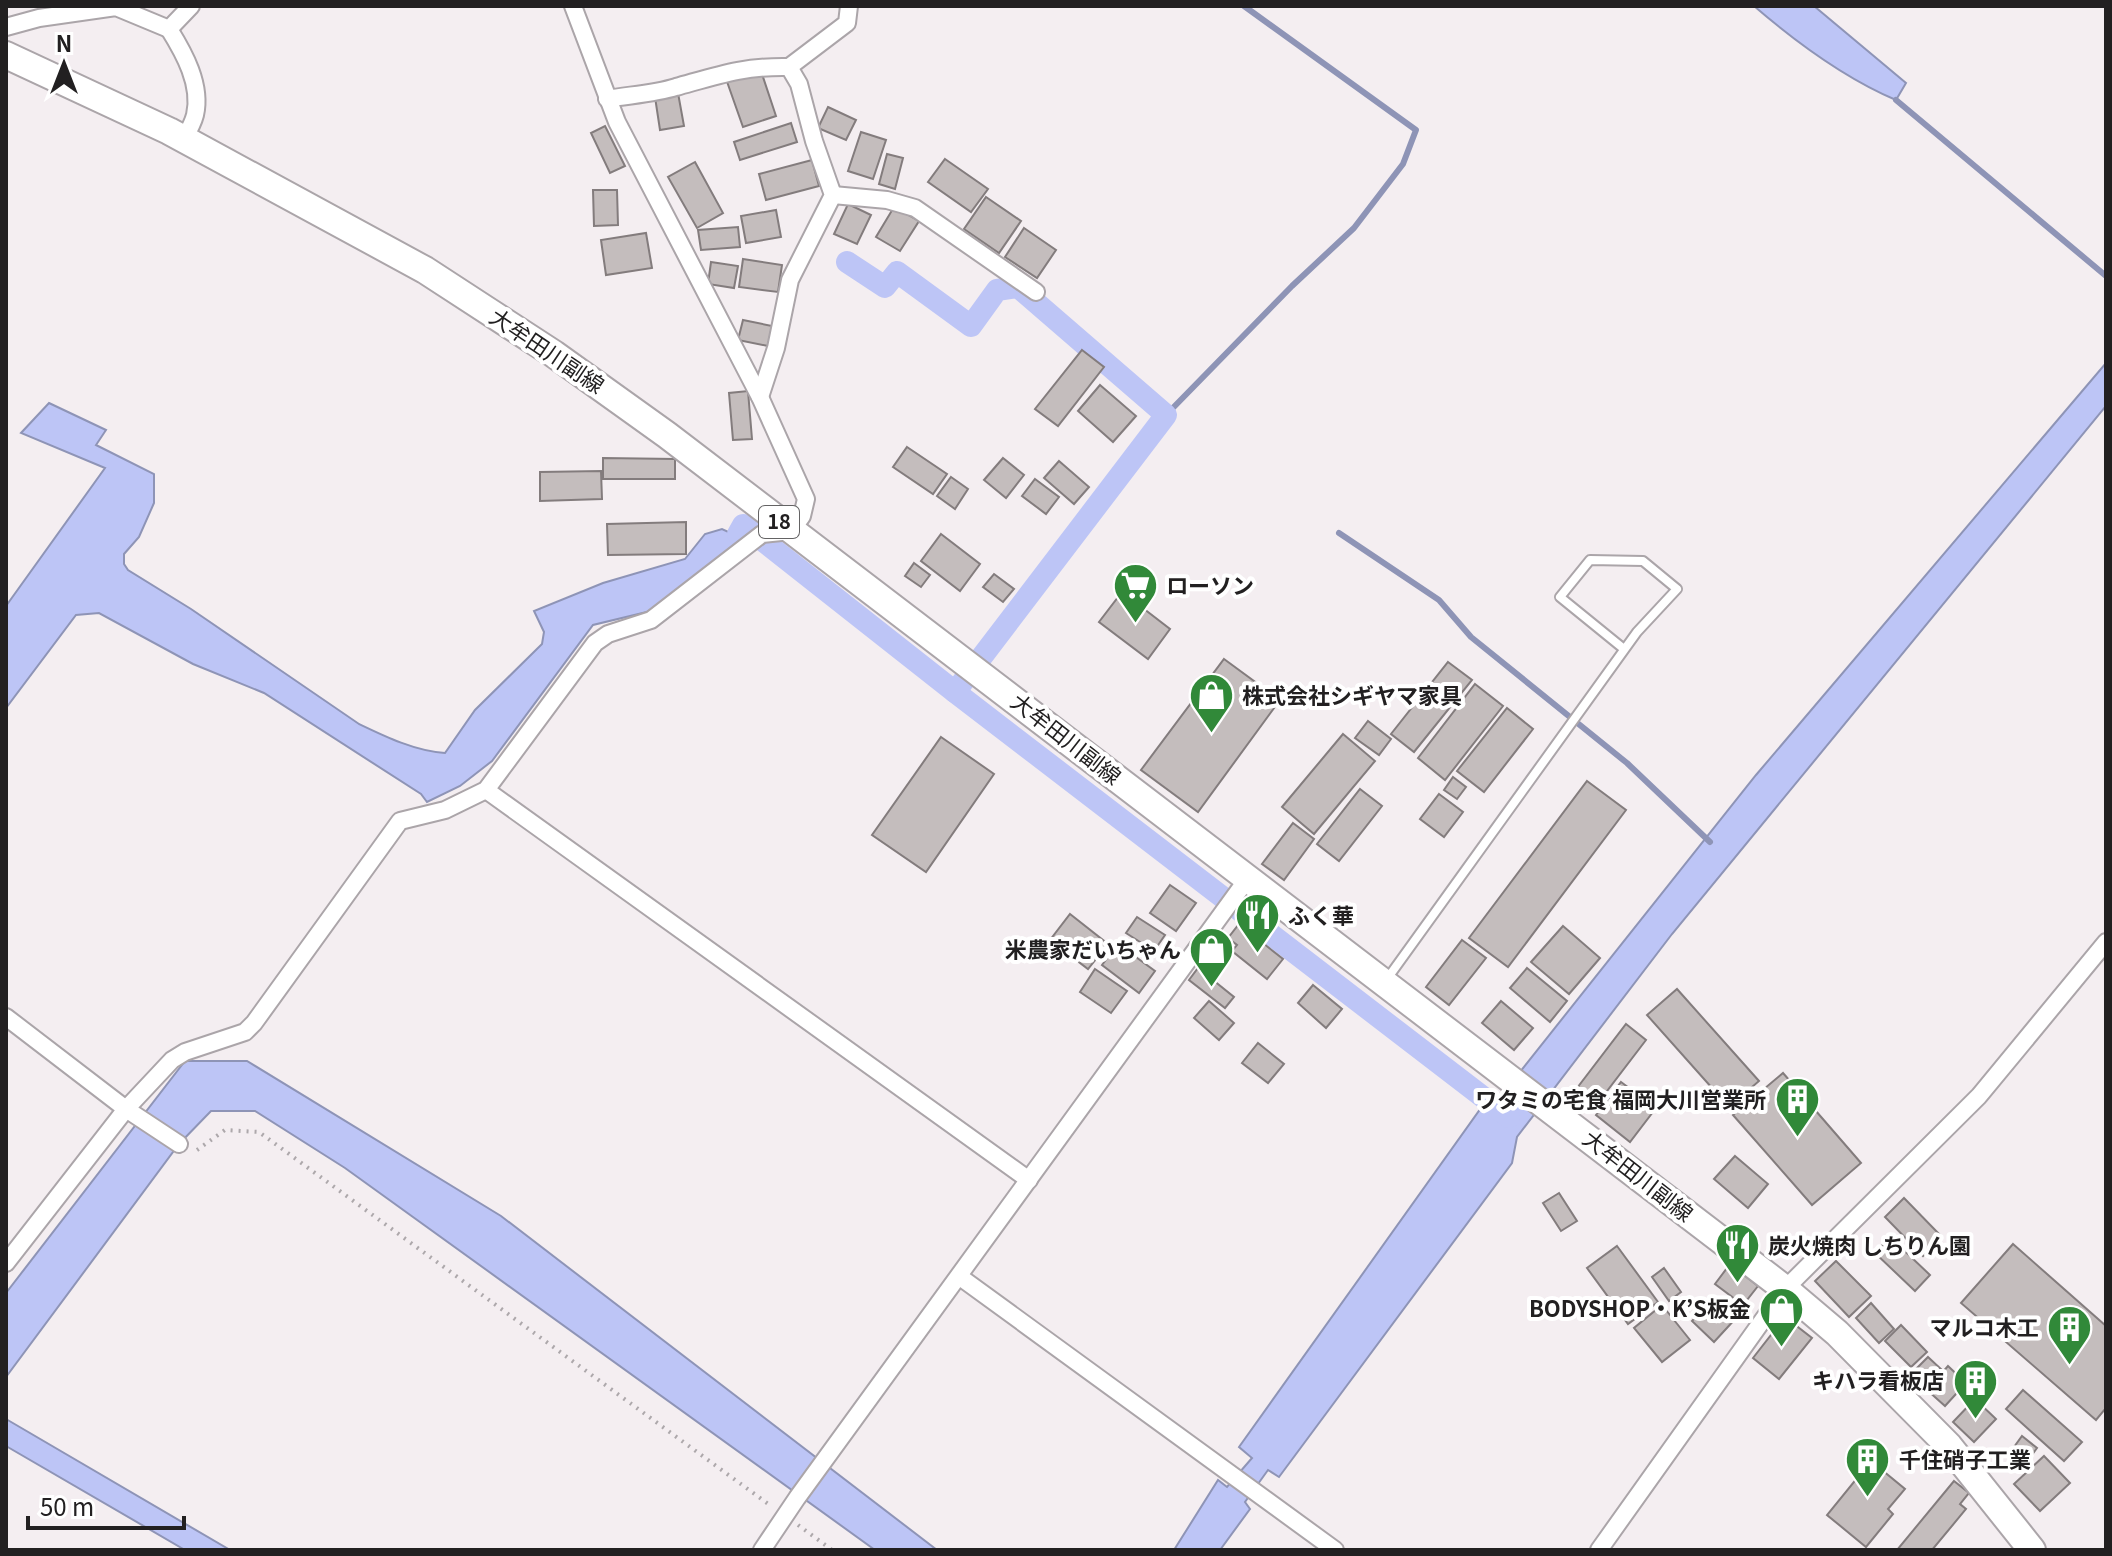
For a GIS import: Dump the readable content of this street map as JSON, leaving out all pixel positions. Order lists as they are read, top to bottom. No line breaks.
{"streets":{"main road":["大牟田川副線","18"]},"places":{"supermarket":["ローソン"],"shop":["株式会社シギヤマ家具","米農家だいちゃん","BODYSHOP・K’S板金"],"restaurant":["ふく華","炭火焼肉 しちりん園"],"building":["ワタミの宅食 福岡大川営業所","マルコ木工","キハラ看板店","千住硝子工業"]},"scale_bar":"50 m","north":"top"}
